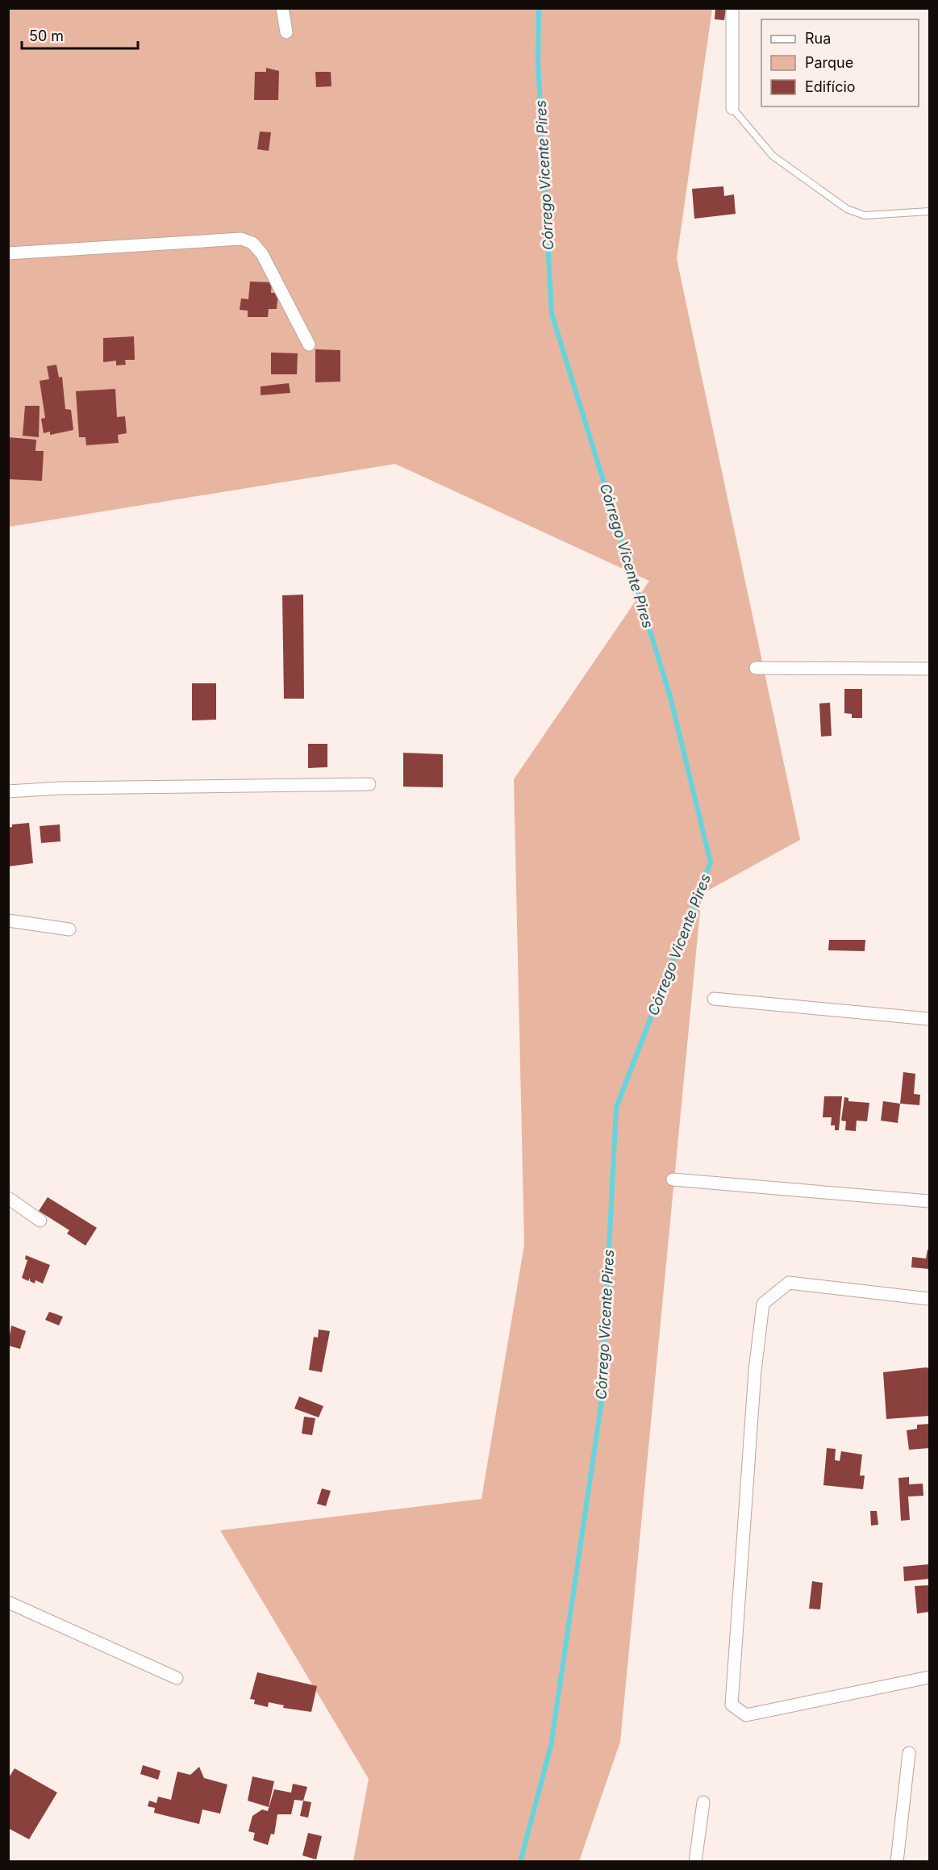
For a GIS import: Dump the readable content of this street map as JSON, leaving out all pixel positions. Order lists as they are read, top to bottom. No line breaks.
{"water":["Córrego Vicente Pires"],"legend":["Rua","Parque","Edifício"],"scale_bar":"50 m"}
